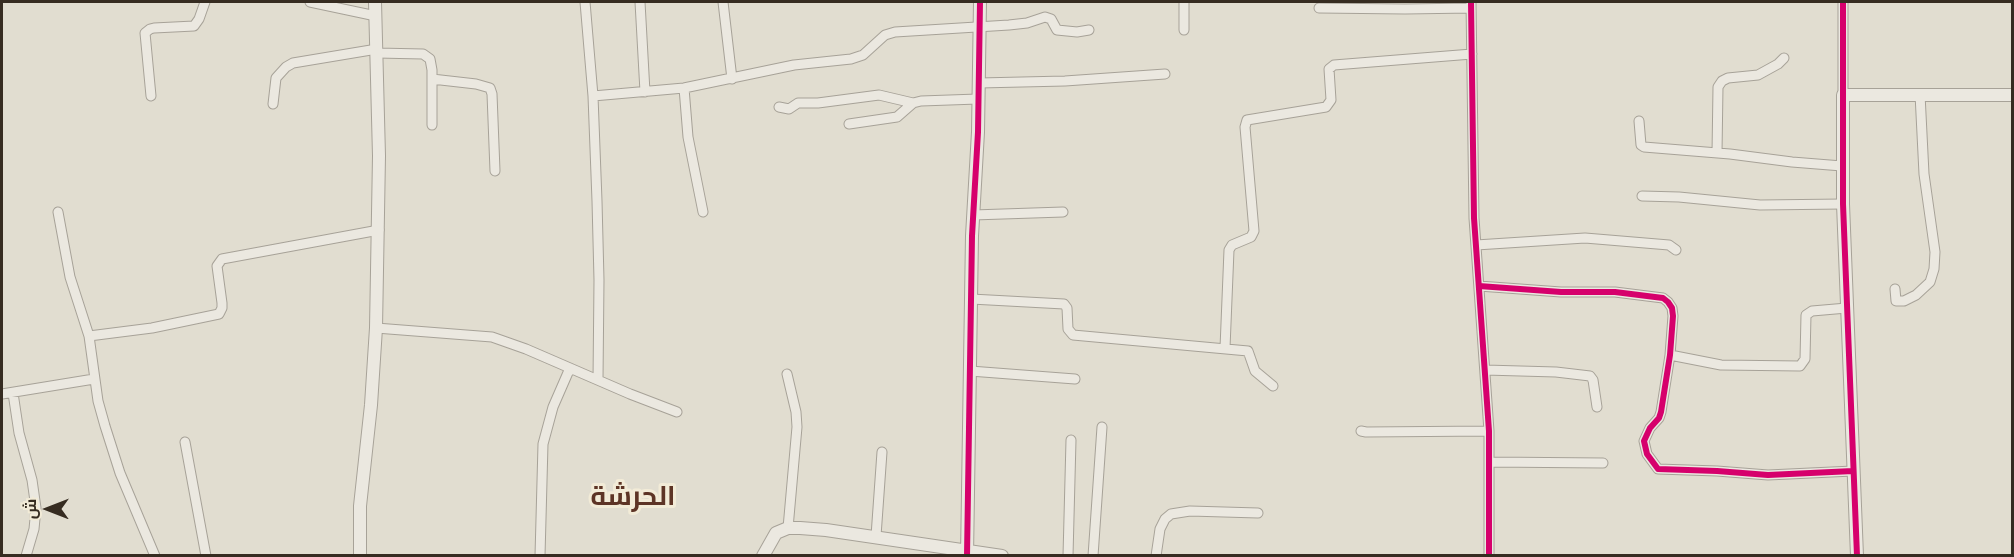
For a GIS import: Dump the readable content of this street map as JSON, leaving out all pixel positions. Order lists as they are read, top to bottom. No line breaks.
{"districts":["الحرشة"],"north":"left"}
